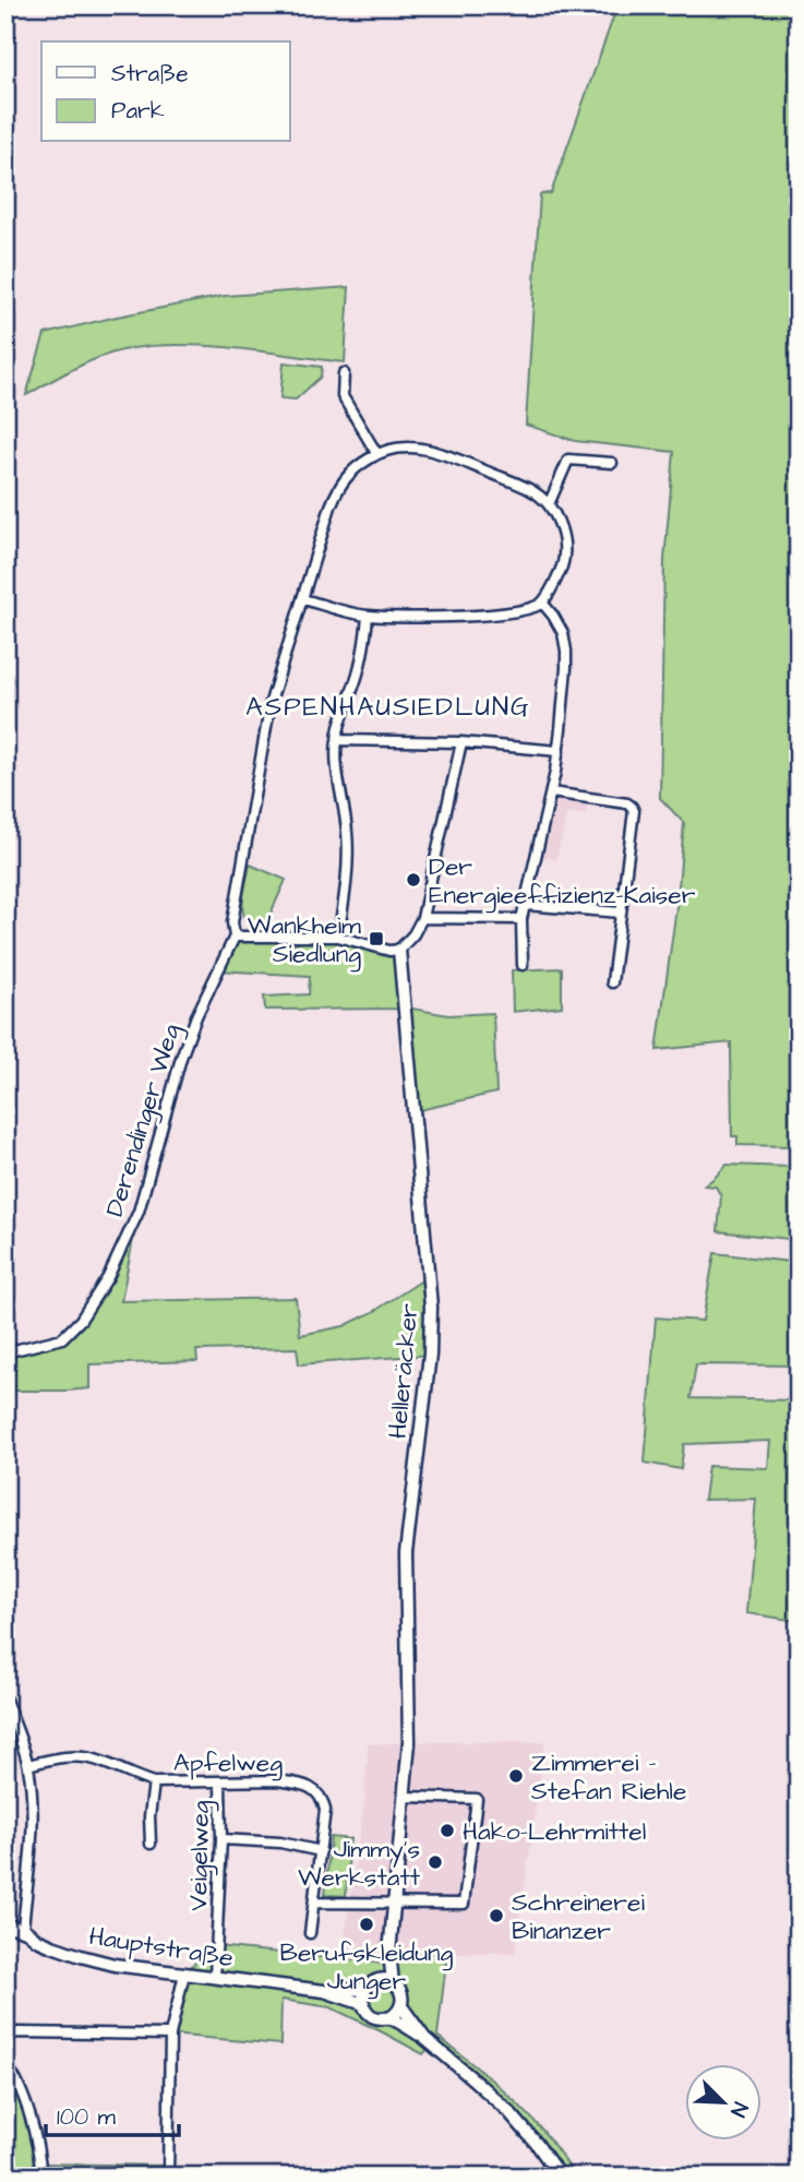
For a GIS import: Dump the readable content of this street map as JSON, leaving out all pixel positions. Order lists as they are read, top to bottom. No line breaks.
{"streets":{"street":["Derendinger Weg","Helleräcker","Apfelweg","Veigelweg","Hauptstraße"]},"crossings":[["Apfelweg","Veigelweg"],["Veigelweg","Hauptstraße"]],"districts":["ASPENHAUSIEDLUNG"],"places":{"other":["Der Energieeffizienz-Kaiser","Zimmerei - Stefan Riehle","Hako-Lehrmittel","Jimmy's Werkstatt","Schreinerei Binanzer","Berufskleidung Junger"],"transit":["Wankheim Siedlung"]},"legend":["Straße","Park"],"scale_bar":"100 m","north":"bottom right"}
